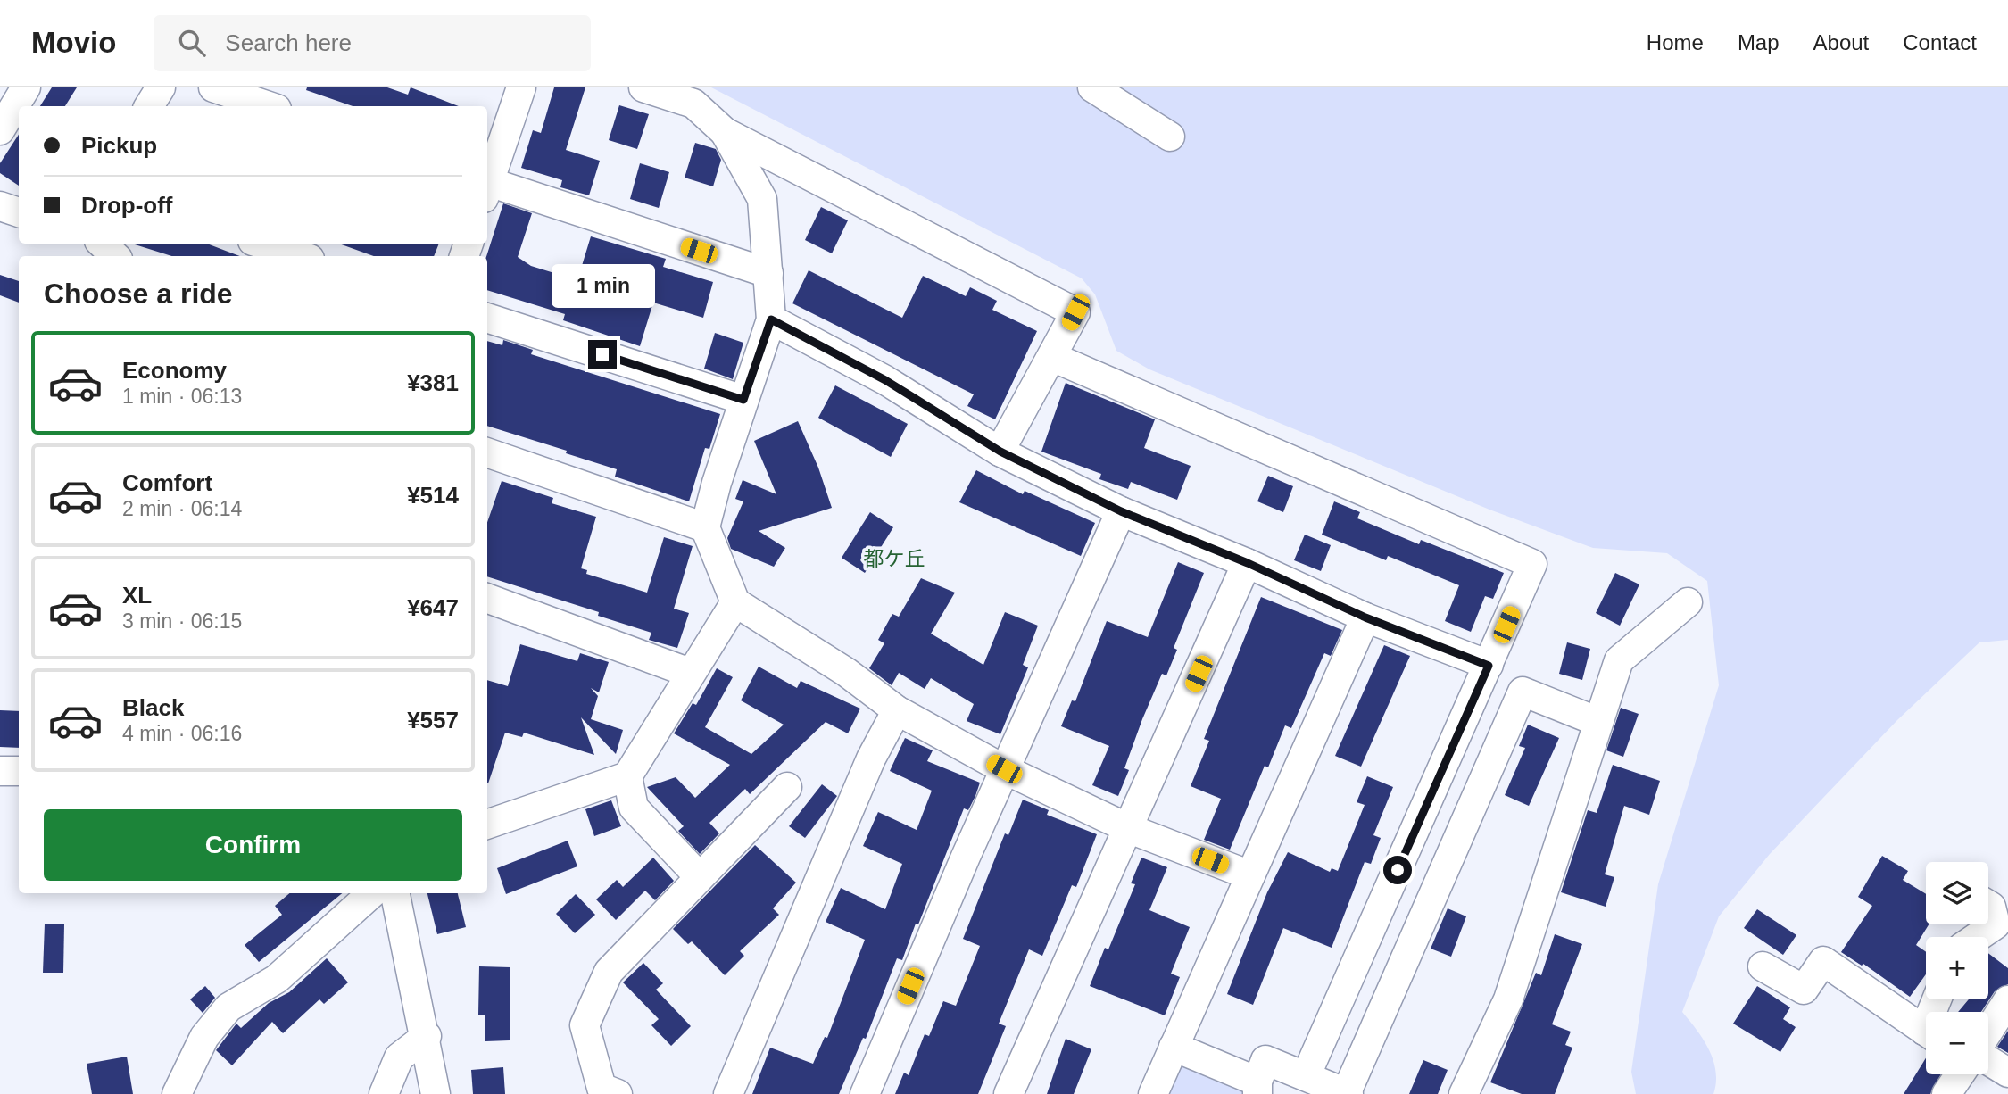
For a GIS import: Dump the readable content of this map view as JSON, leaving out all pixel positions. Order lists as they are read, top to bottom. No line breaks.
{"districts":["都ケ丘"],"page":{"header":"Movio","search":"Search here","nav":["Home","Map","About","Contact"],"banner":["Pickup","Drop-off"],"heading":"Choose a ride","bubble":"1 min","list":[{"name":"Economy","note":"1 min · 06:13","value":"¥381"},{"name":"Comfort","note":"2 min · 06:14","value":"¥514"},{"name":"XL","note":"3 min · 06:15","value":"¥647"},{"name":"Black","note":"4 min · 06:16","value":"¥557"}],"buttons":"Confirm","map_buttons":["+","−"]}}
